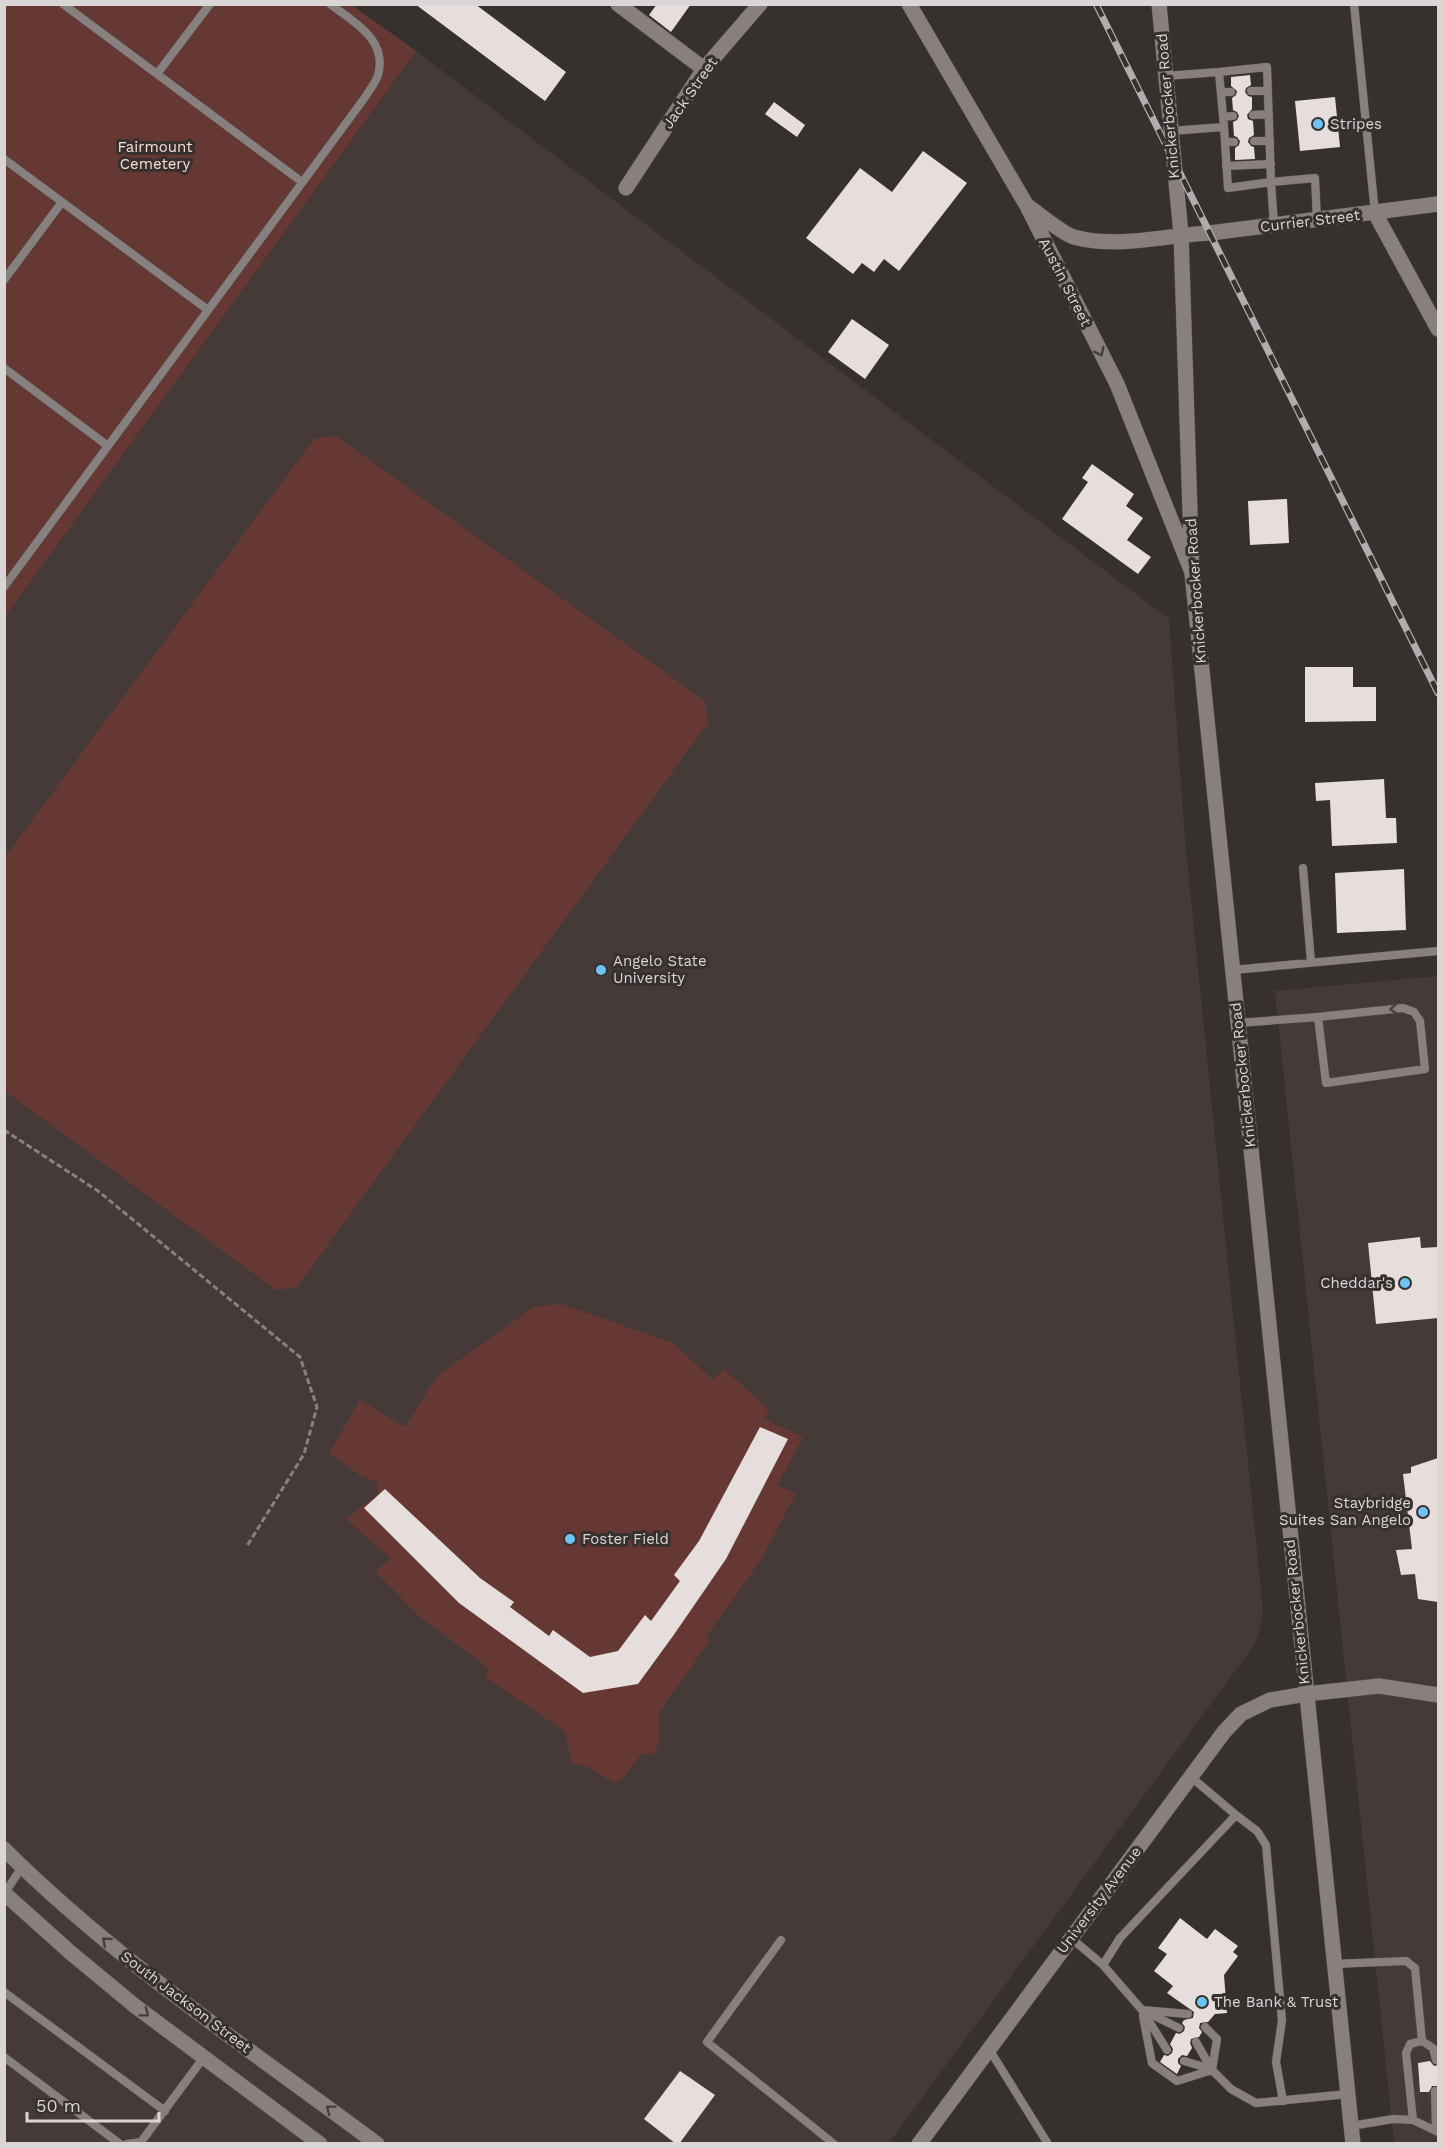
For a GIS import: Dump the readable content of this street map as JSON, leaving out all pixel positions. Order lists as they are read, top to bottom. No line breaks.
{"streets":{"street":["Jack Street","Knickerbocker Road","Currier Street","Austin Street","University Avenue","South Jackson Street"]},"crossings":[["Knickerbocker Road","Currier Street"],["Knickerbocker Road","Austin Street"],["Knickerbocker Road","University Avenue"],["Currier Street","Austin Street"]],"one_way":["Austin Street"],"parks":["Fairmount Cemetery"],"places":["Stripes","Angelo State University","Cheddar's","Staybridge Suites San Angelo","Foster Field","The Bank & Trust"],"scale_bar":"50 m"}
